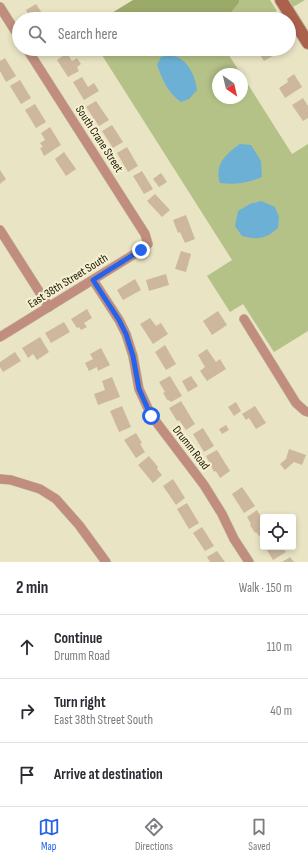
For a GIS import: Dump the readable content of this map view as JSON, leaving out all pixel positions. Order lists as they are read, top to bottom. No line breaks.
{"streets":{"street":["South Crane Street","East 38th Street South","Drumm Road"]},"crossings":[["South Crane Street","East 38th Street South"],["East 38th Street South","Drumm Road"]],"north":"bottom right","page":{"search":"Search here","heading":["2 min","Walk · 150 m"],"list":[["Continue","Drumm Road","110 m"],["Turn right","East 38th Street South","40 m"],"Arrive at destination"],"nav":["Map","Directions","Saved"]}}
